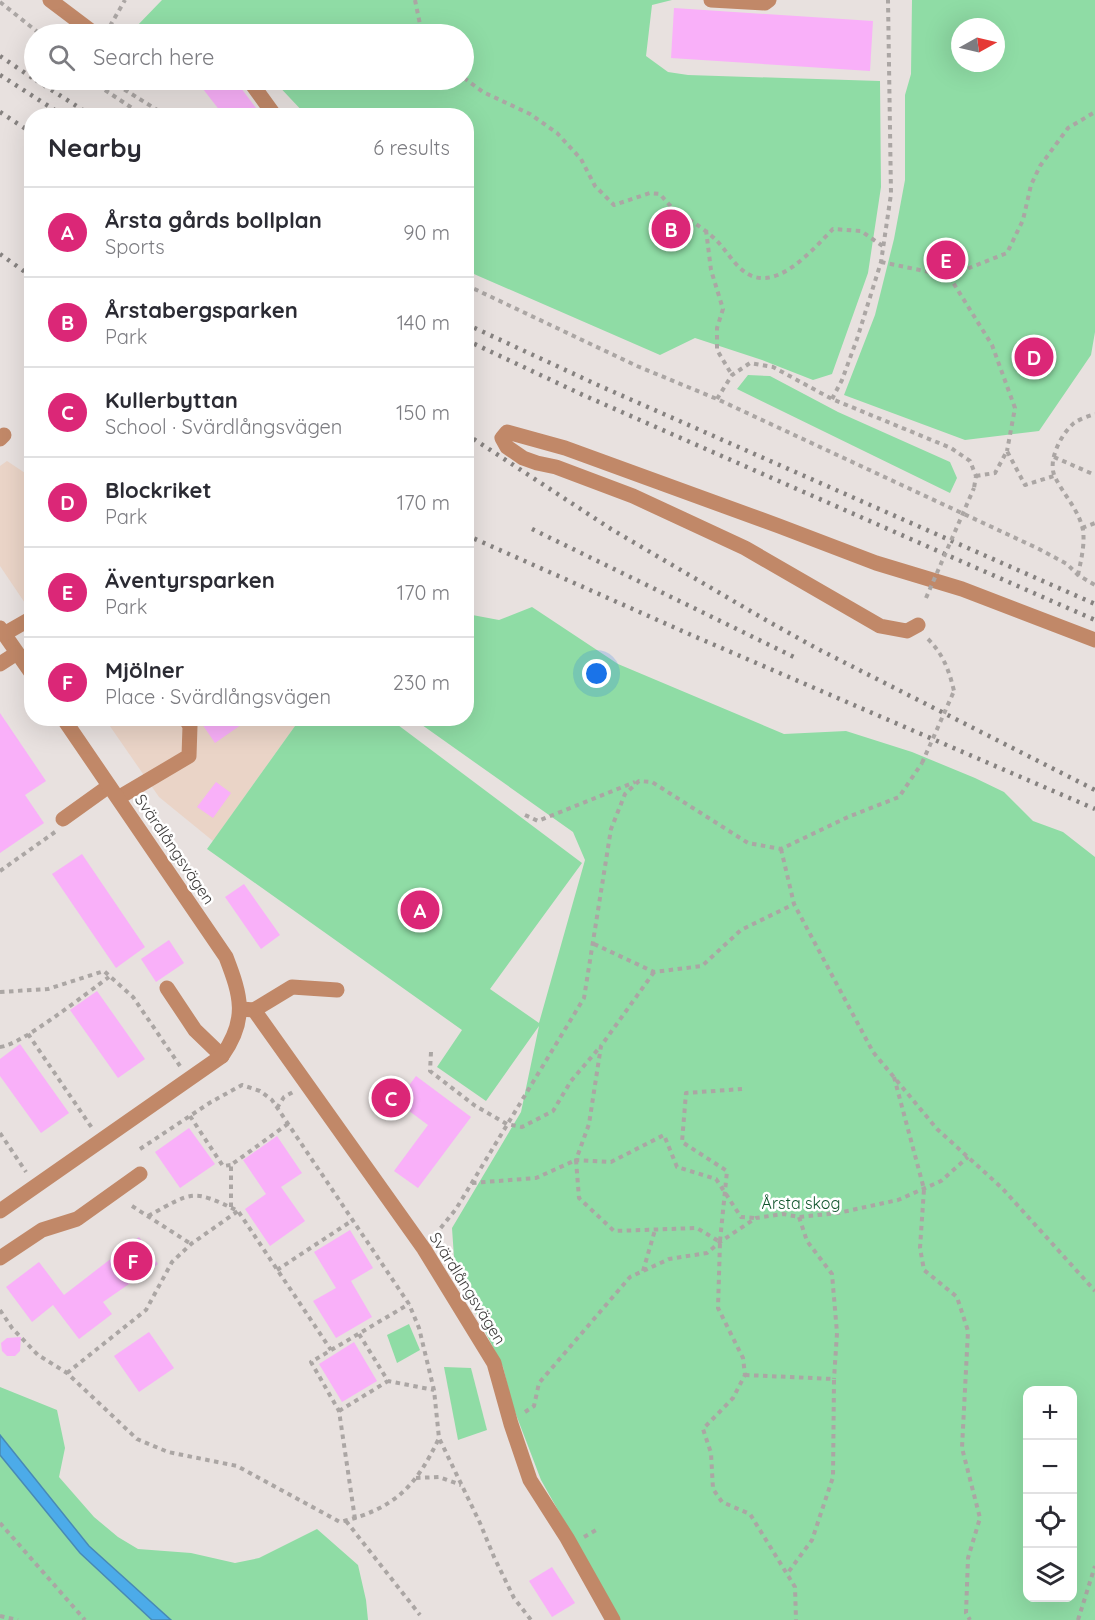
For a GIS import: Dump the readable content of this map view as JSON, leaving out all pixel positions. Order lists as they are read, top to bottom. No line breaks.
{"streets":{"street":["Svärdlångsvägen"]},"parks":["Årsta skog"],"north":"right","page":{"search":"Search here","heading":["Nearby","6 results"],"list":[{"mark":"A","name":"Årsta gårds bollplan","note":"Sports","value":"90 m"},{"mark":"B","name":"Årstabergsparken","note":"Park","value":"140 m"},{"mark":"C","name":"Kullerbyttan","note":"School · Svärdlångsvägen","value":"150 m"},{"mark":"D","name":"Blockriket","note":"Park","value":"170 m"},{"mark":"E","name":"Äventyrsparken","note":"Park","value":"170 m"},{"mark":"F","name":"Mjölner","note":"Place · Svärdlångsvägen","value":"230 m"}],"pins":["B","E","D","A","C","F"],"map_buttons":["+","−"]}}
